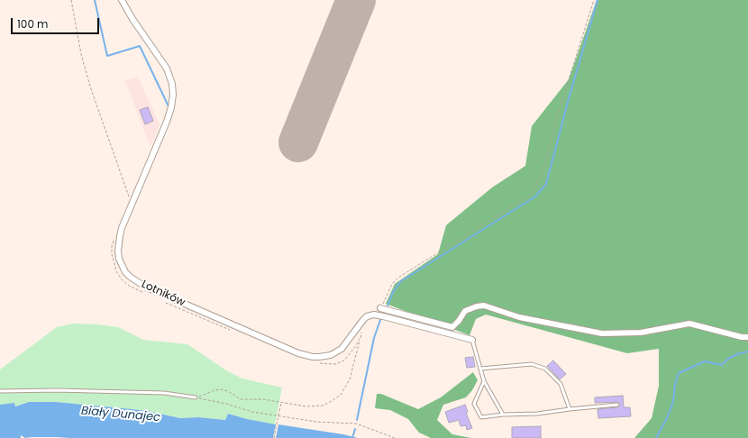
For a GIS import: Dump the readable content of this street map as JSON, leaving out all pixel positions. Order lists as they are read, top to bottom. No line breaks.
{"streets":{"street":["Lotników"]},"water":["Biały Dunajec"],"scale_bar":"100 m"}
